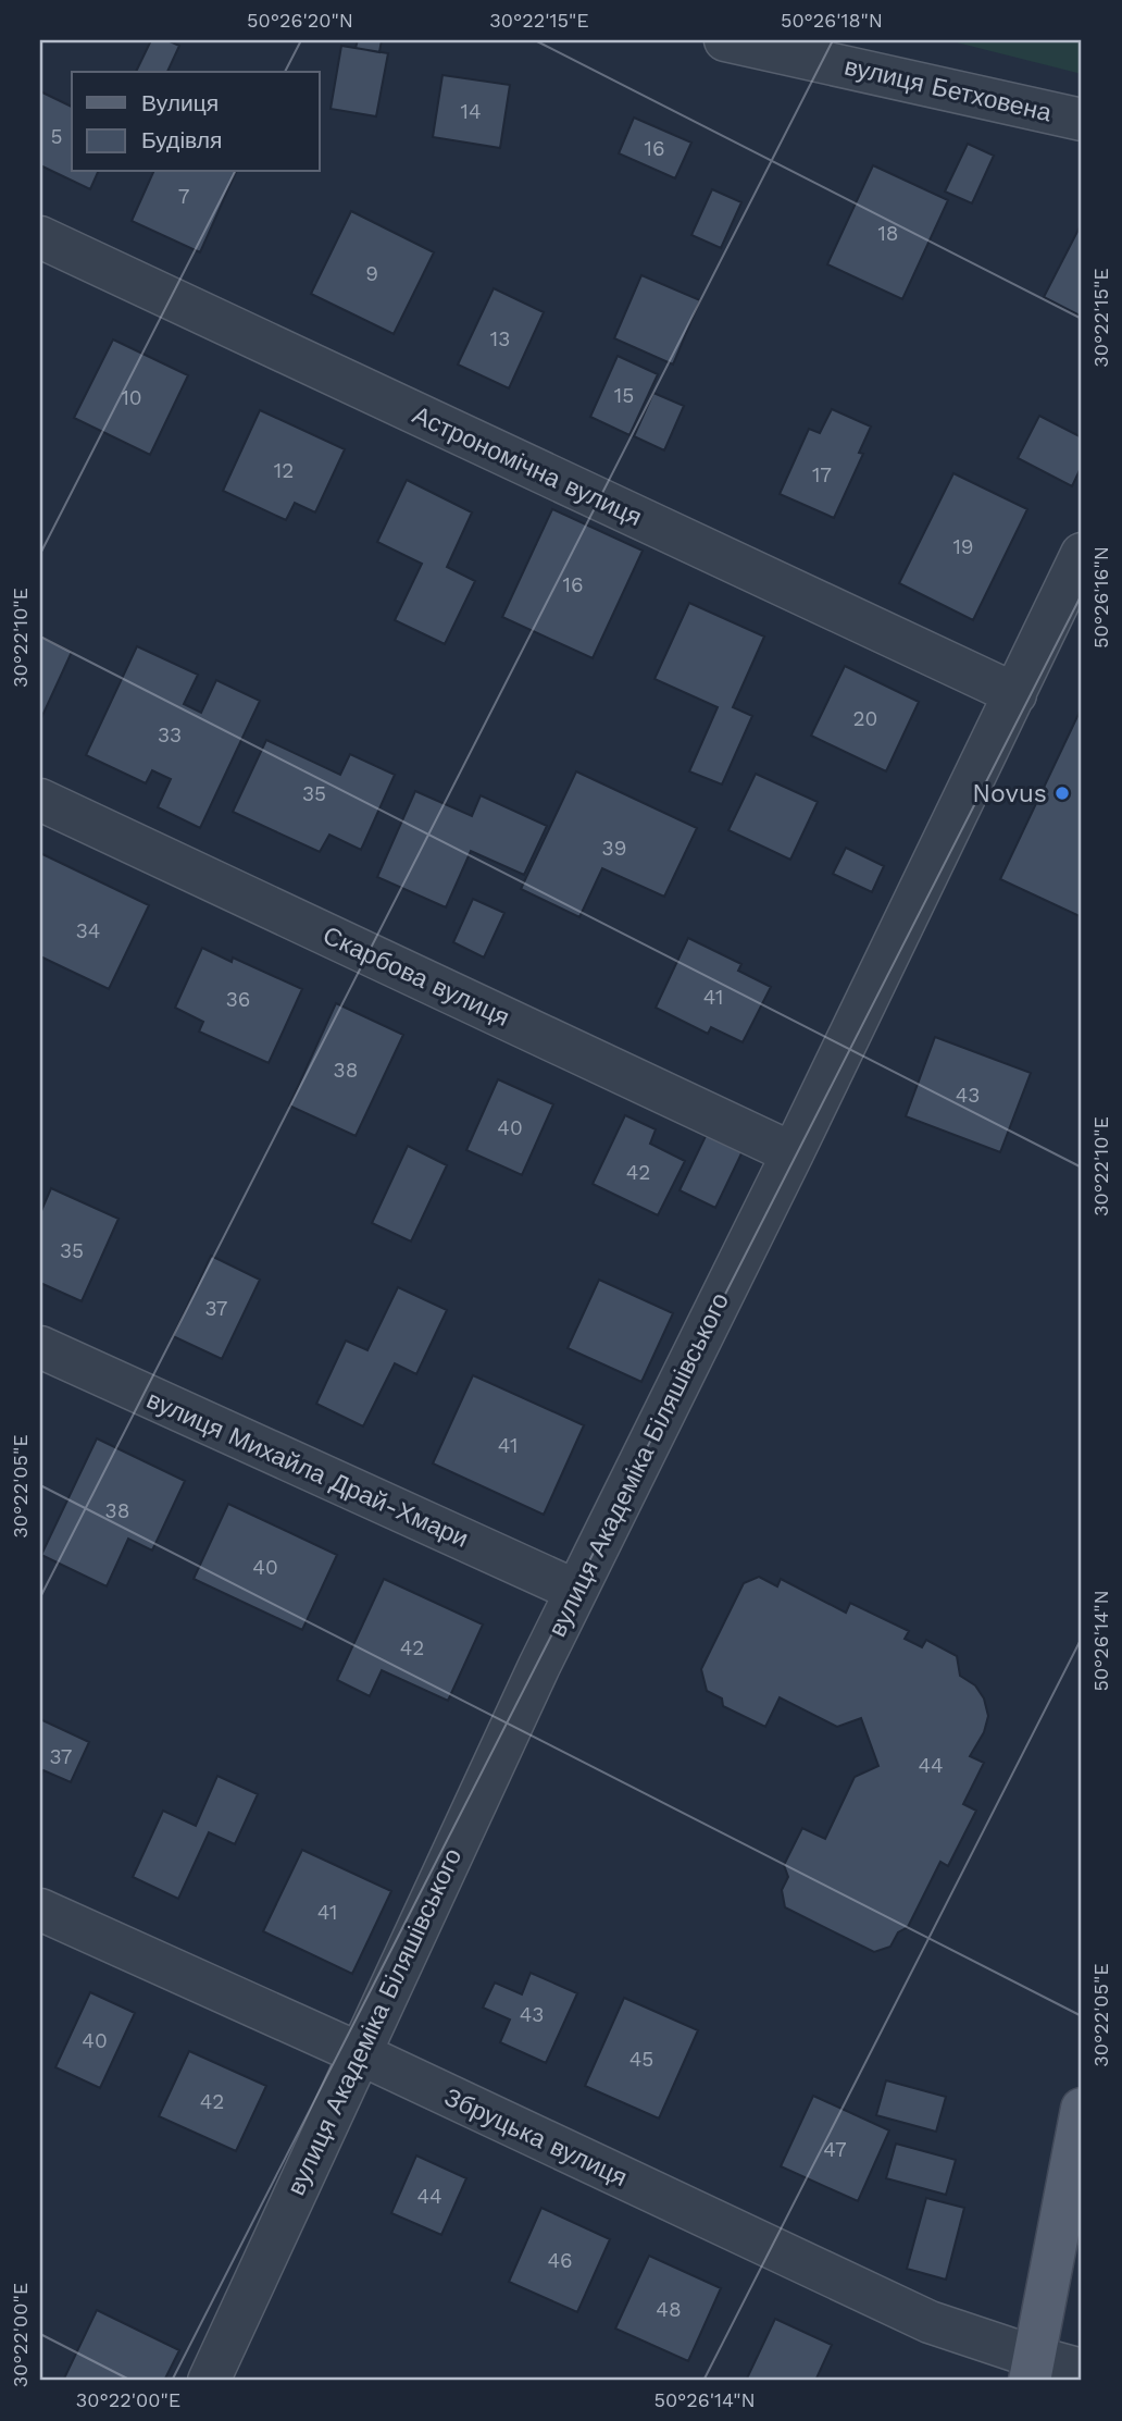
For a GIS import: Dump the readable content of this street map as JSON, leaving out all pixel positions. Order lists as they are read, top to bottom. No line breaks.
{"streets":{"street":["вулиця Бетховена","Астрономічна вулиця","Скарбова вулиця","вулиця Академіка Біляшівського","вулиця Михайла Драй-Хмари","Збруцька вулиця"]},"crossings":[["Астрономічна вулиця","вулиця Академіка Біляшівського"],["Скарбова вулиця","вулиця Академіка Біляшівського"],["вулиця Академіка Біляшівського","вулиця Михайла Драй-Хмари"],["вулиця Академіка Біляшівського","Збруцька вулиця"]],"places":["Novus"],"house_numbers":["14","5","16","7","18","9","13","15","10","12","17","19","16","20","33","35","39","34","41","36","38","43","40","42","35","37","41","38","40","42","37","44","41","43","40","45","42","47","44","46","48"],"legend":["Вулиця","Будівля"],"coordinates":["50°26'20\"N","30°22'15\"E","50°26'18\"N","50°26'16\"N","30°22'10\"E","30°22'05\"E","50°26'14\"N","30°22'00\"E"]}
